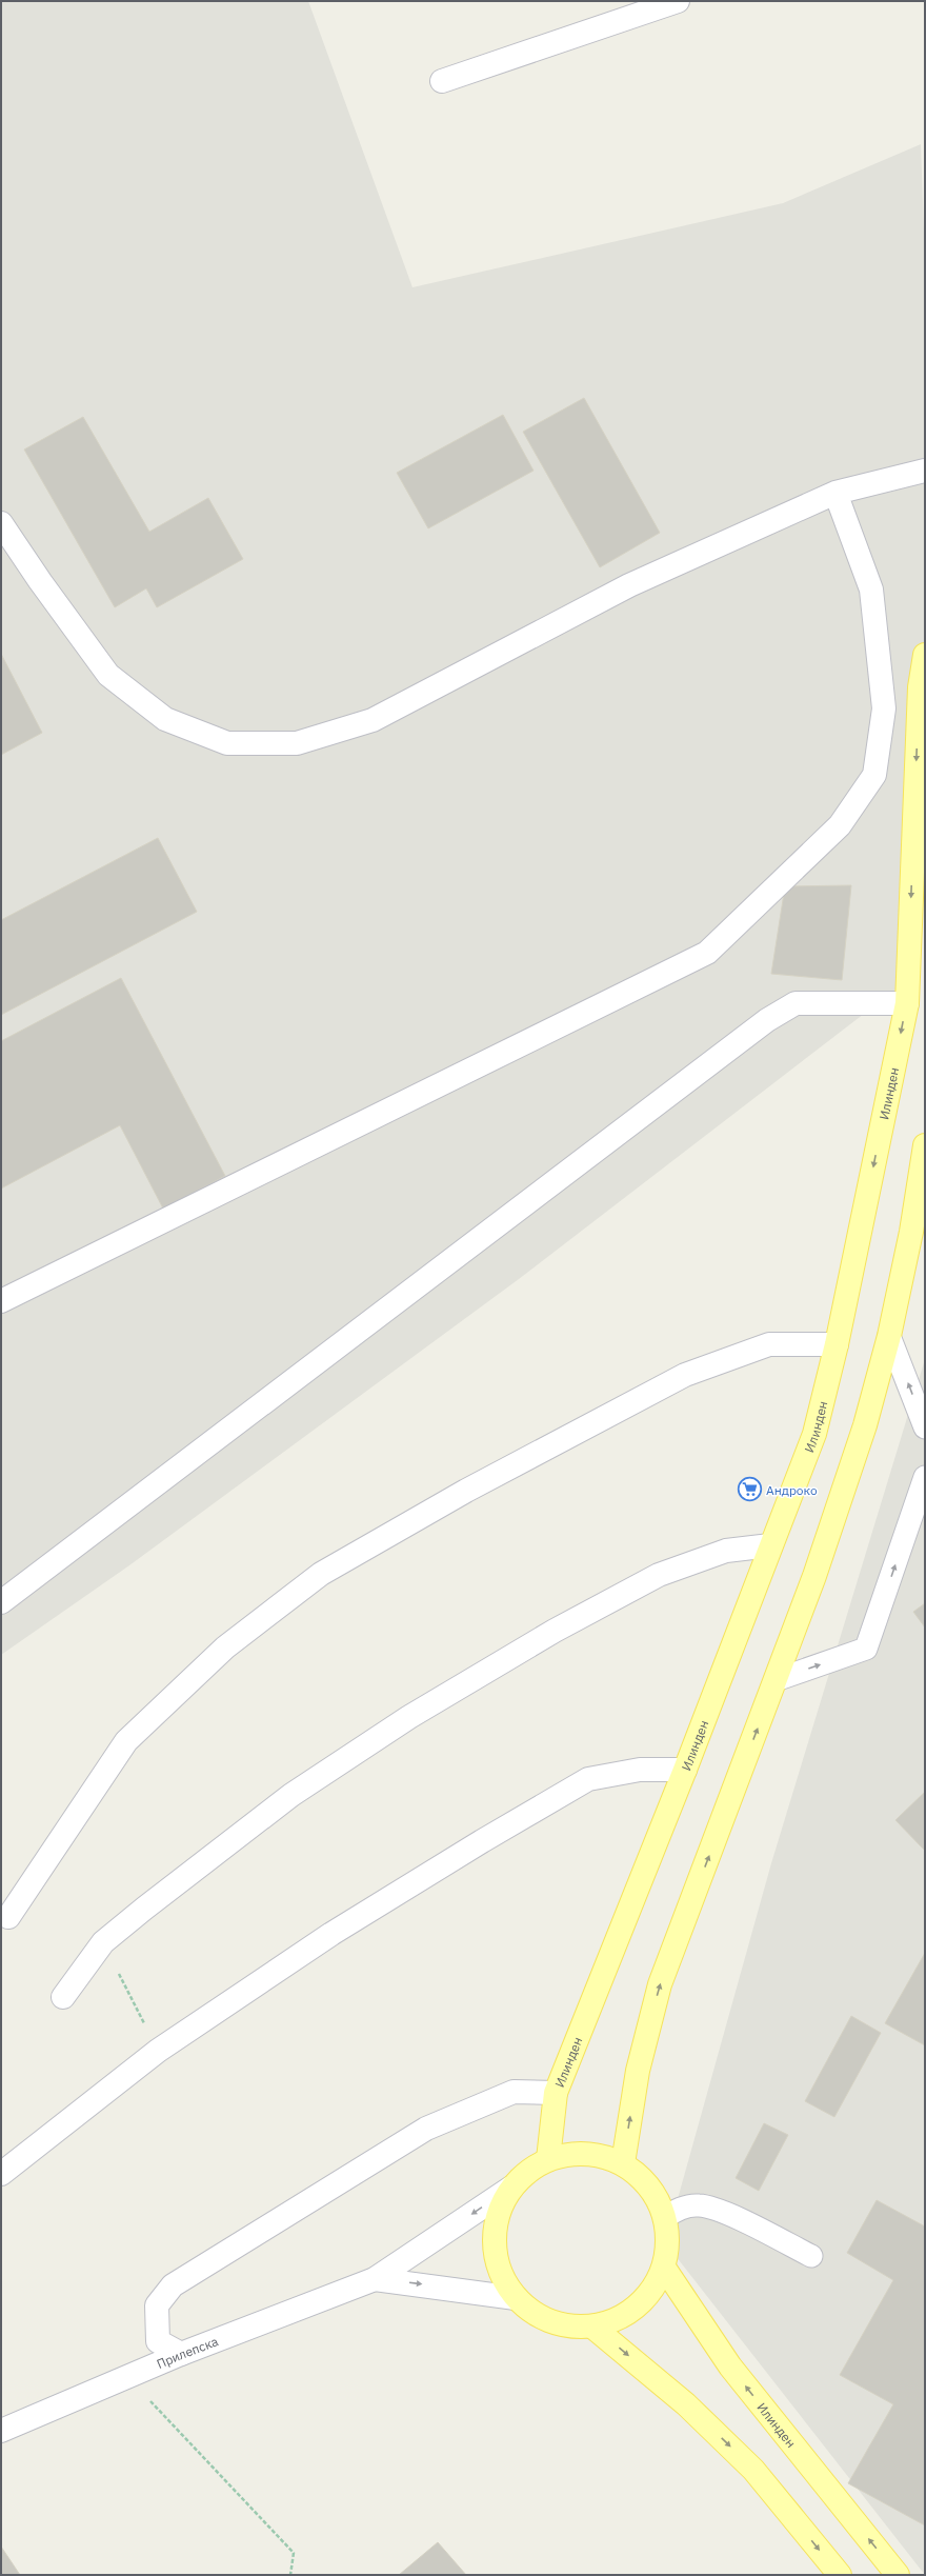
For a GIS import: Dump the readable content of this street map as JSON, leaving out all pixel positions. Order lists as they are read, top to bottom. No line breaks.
{"streets":{"main road":["Илинден"],"street":["Прилепска"]},"places":{"supermarket":["Андроко"]}}
